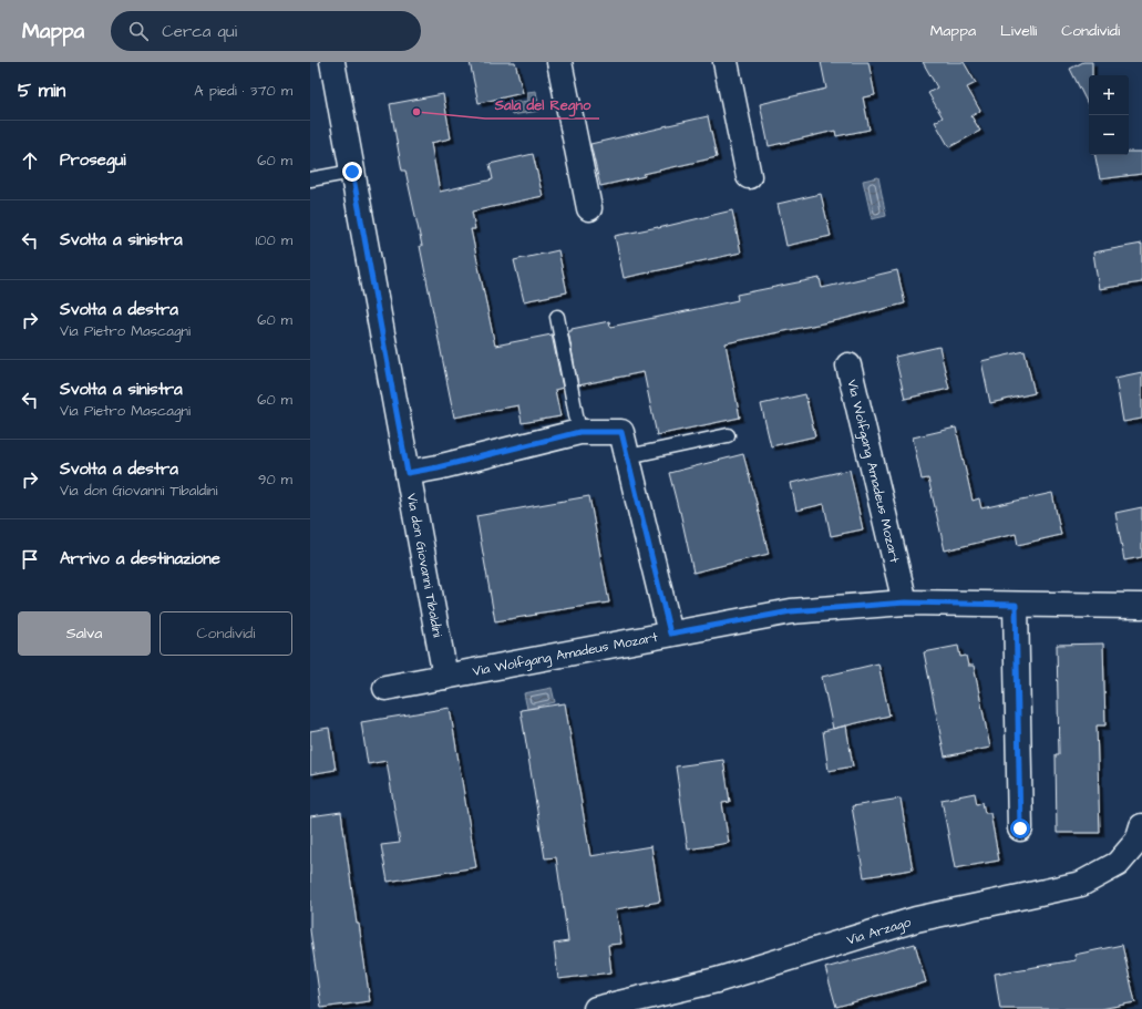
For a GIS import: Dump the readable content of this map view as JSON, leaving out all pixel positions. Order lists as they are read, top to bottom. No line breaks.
{"streets":{"street":["Via Wolfgang Amadeus Mozart","Via don Giovanni Tibaldini","Via Arzago"]},"crossings":[["Via Wolfgang Amadeus Mozart","Via don Giovanni Tibaldini"]],"places":["Sala del Regno"],"page":{"header":"Mappa","search":"Cerca qui","nav":["Mappa","Livelli","Condividi"],"heading":["5 min","A piedi · 370 m"],"map_buttons":["+","−"],"list":[["Prosegui","60 m"],["Svolta a sinistra","100 m"],["Svolta a destra","Via Pietro Mascagni","60 m"],["Svolta a sinistra","Via Pietro Mascagni","60 m"],["Svolta a destra","Via don Giovanni Tibaldini","90 m"],"Arrivo a destinazione"],"buttons":["Salva","Condividi"]}}
